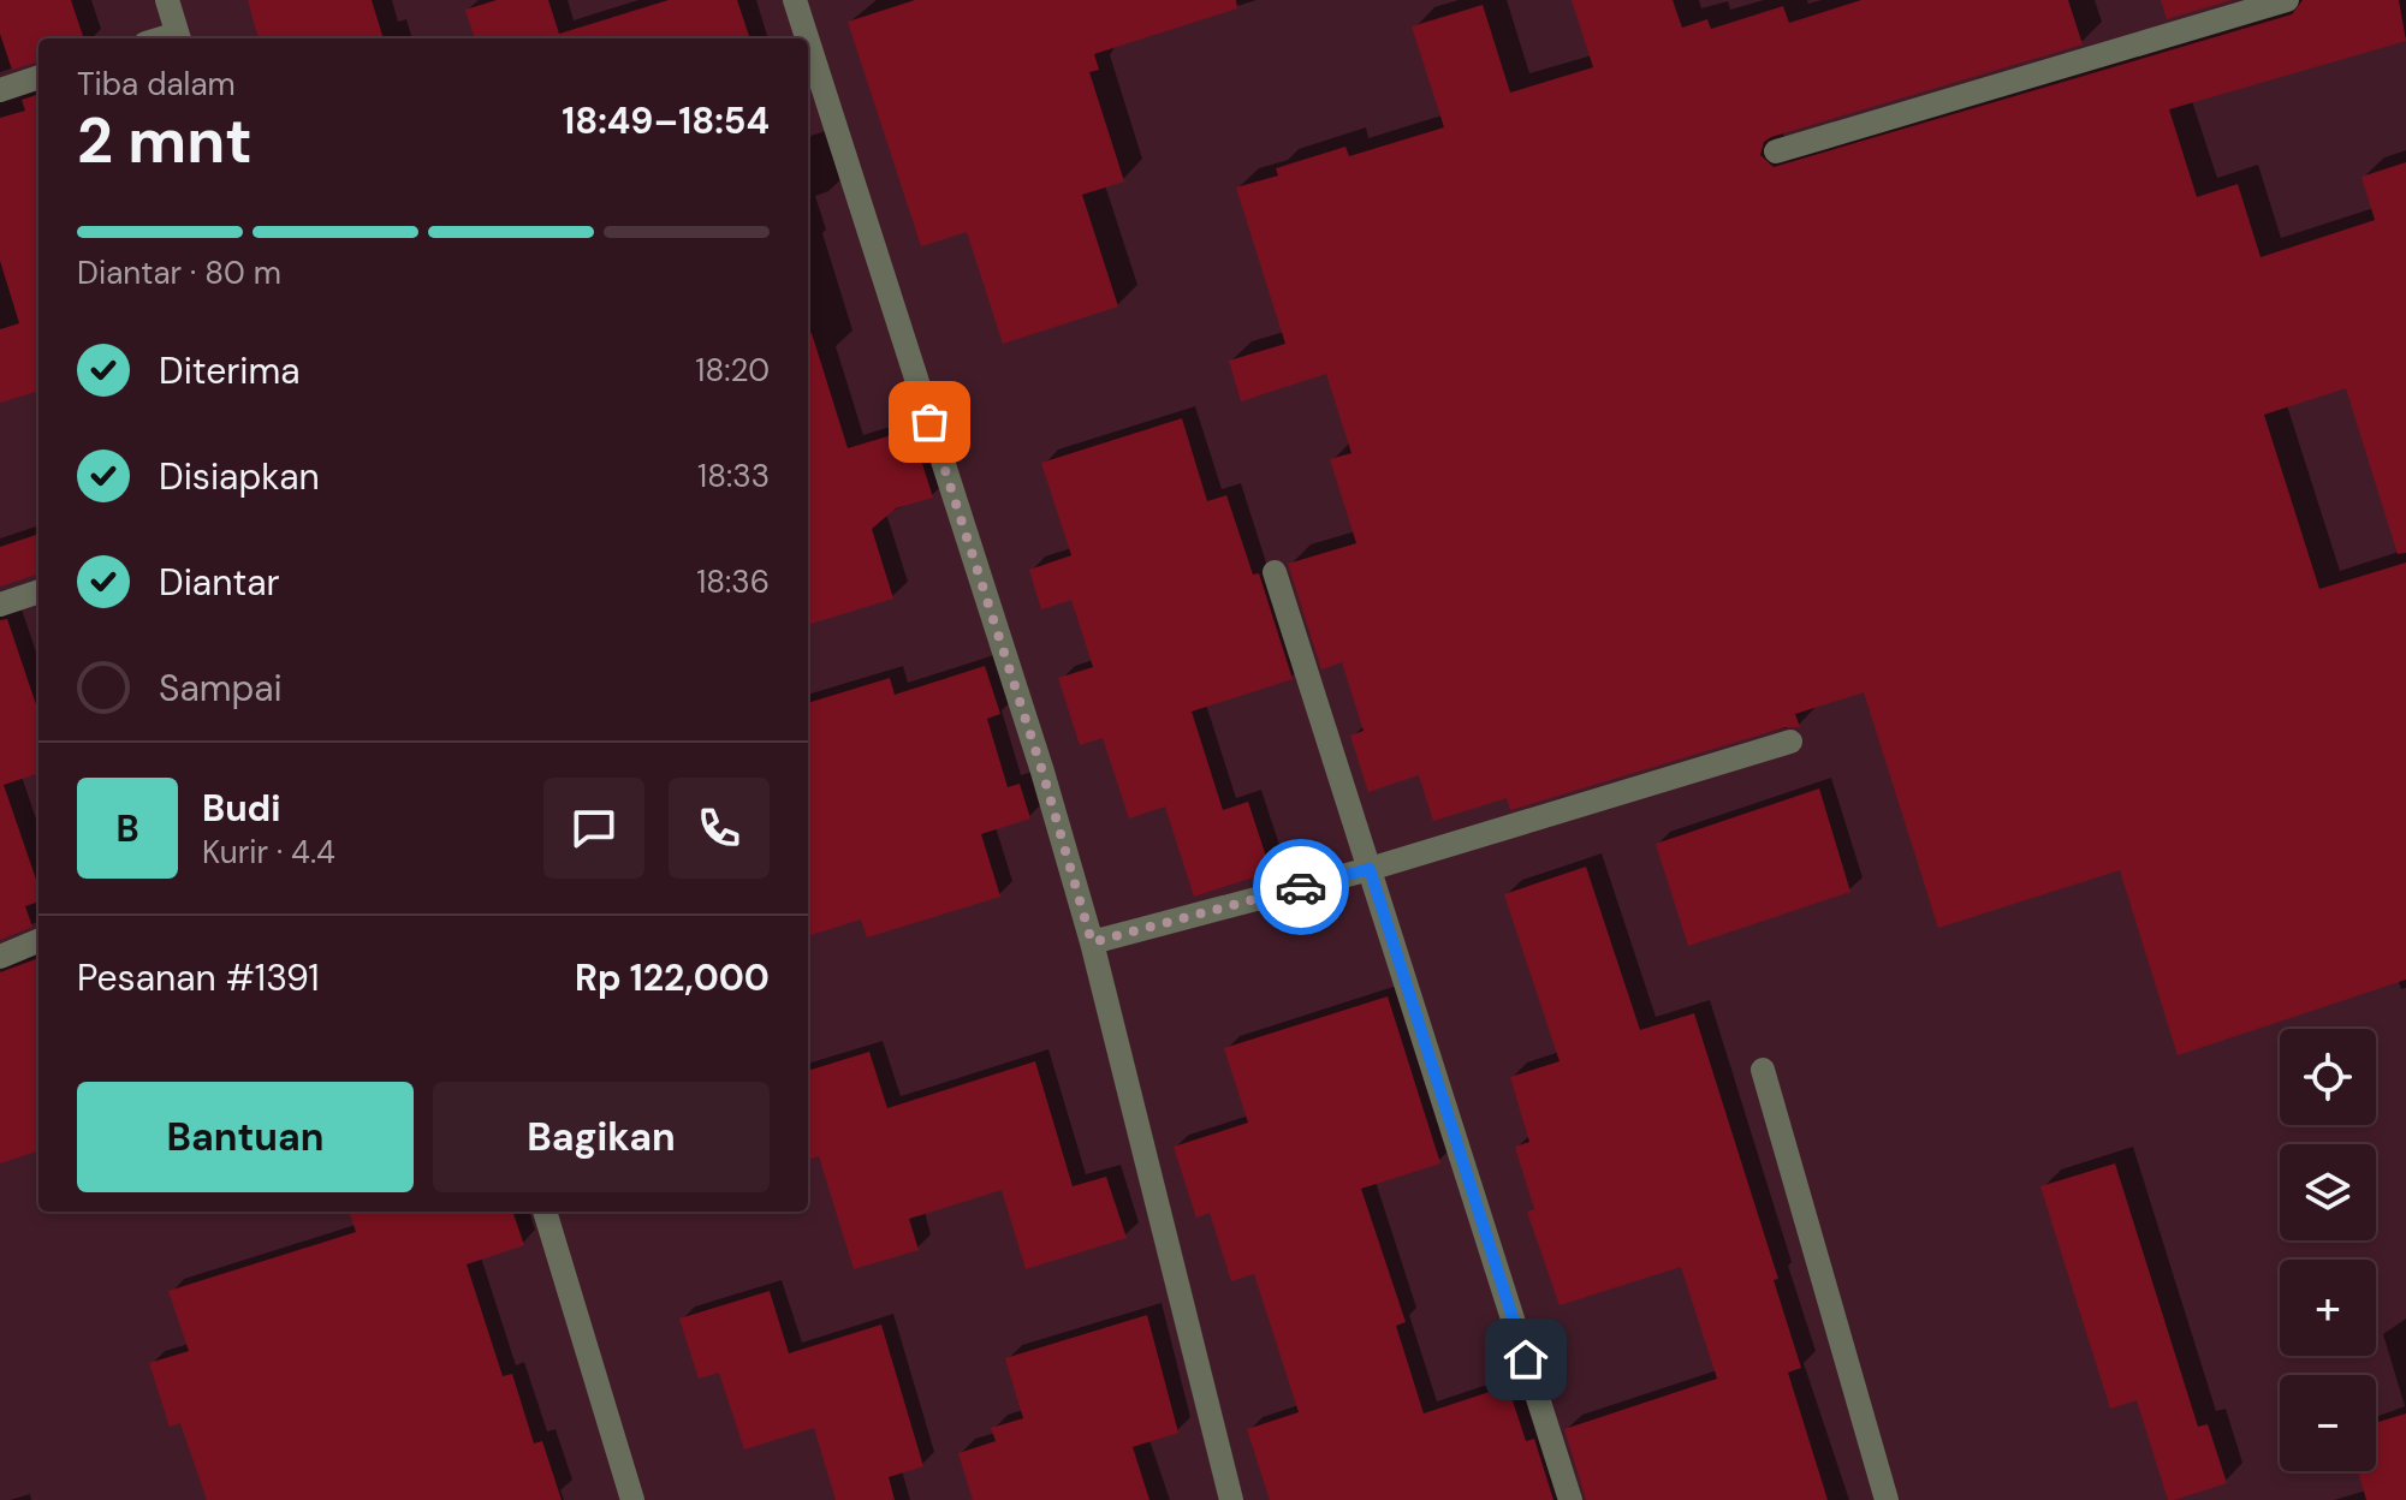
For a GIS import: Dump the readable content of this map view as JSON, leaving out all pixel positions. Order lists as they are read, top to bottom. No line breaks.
{"page":{"heading":["2 mnt","Tiba dalam","18:49–18:54"],"panel":["Budi","Kurir · 4.4","Pesanan #1391","Rp 122,000"],"bar":"Diantar · 80 m","list":[["Diterima","18:20"],["Disiapkan","18:33"],["Diantar","18:36"],"Sampai"],"round":"B","map_buttons":["+","−"],"buttons":["Bantuan","Bagikan"]}}
